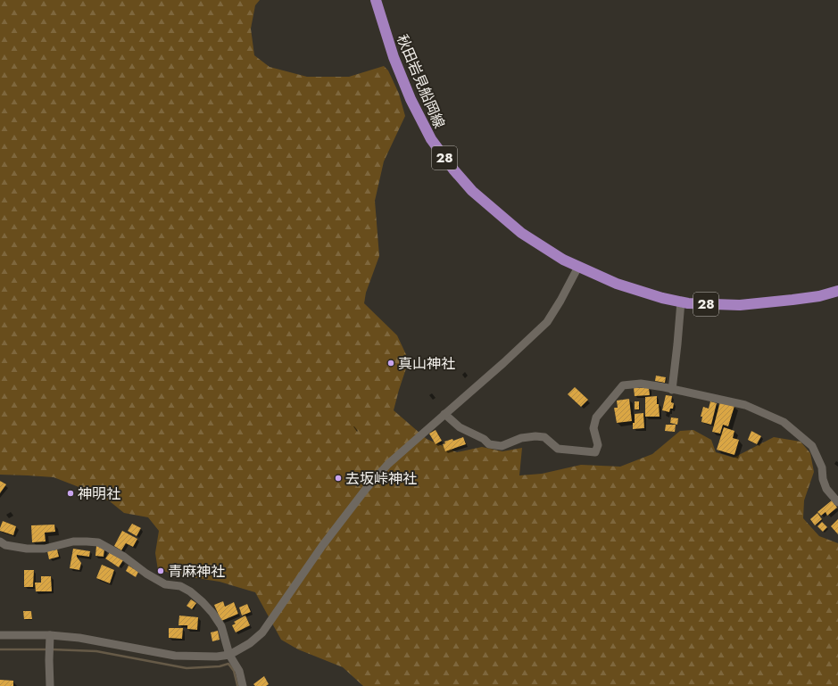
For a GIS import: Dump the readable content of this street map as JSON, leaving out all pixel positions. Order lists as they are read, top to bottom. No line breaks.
{"streets":{"main road":["秋田岩見船岡線","28"]},"places":["真山神社","去坂峠神社","神明社","青麻神社"]}
